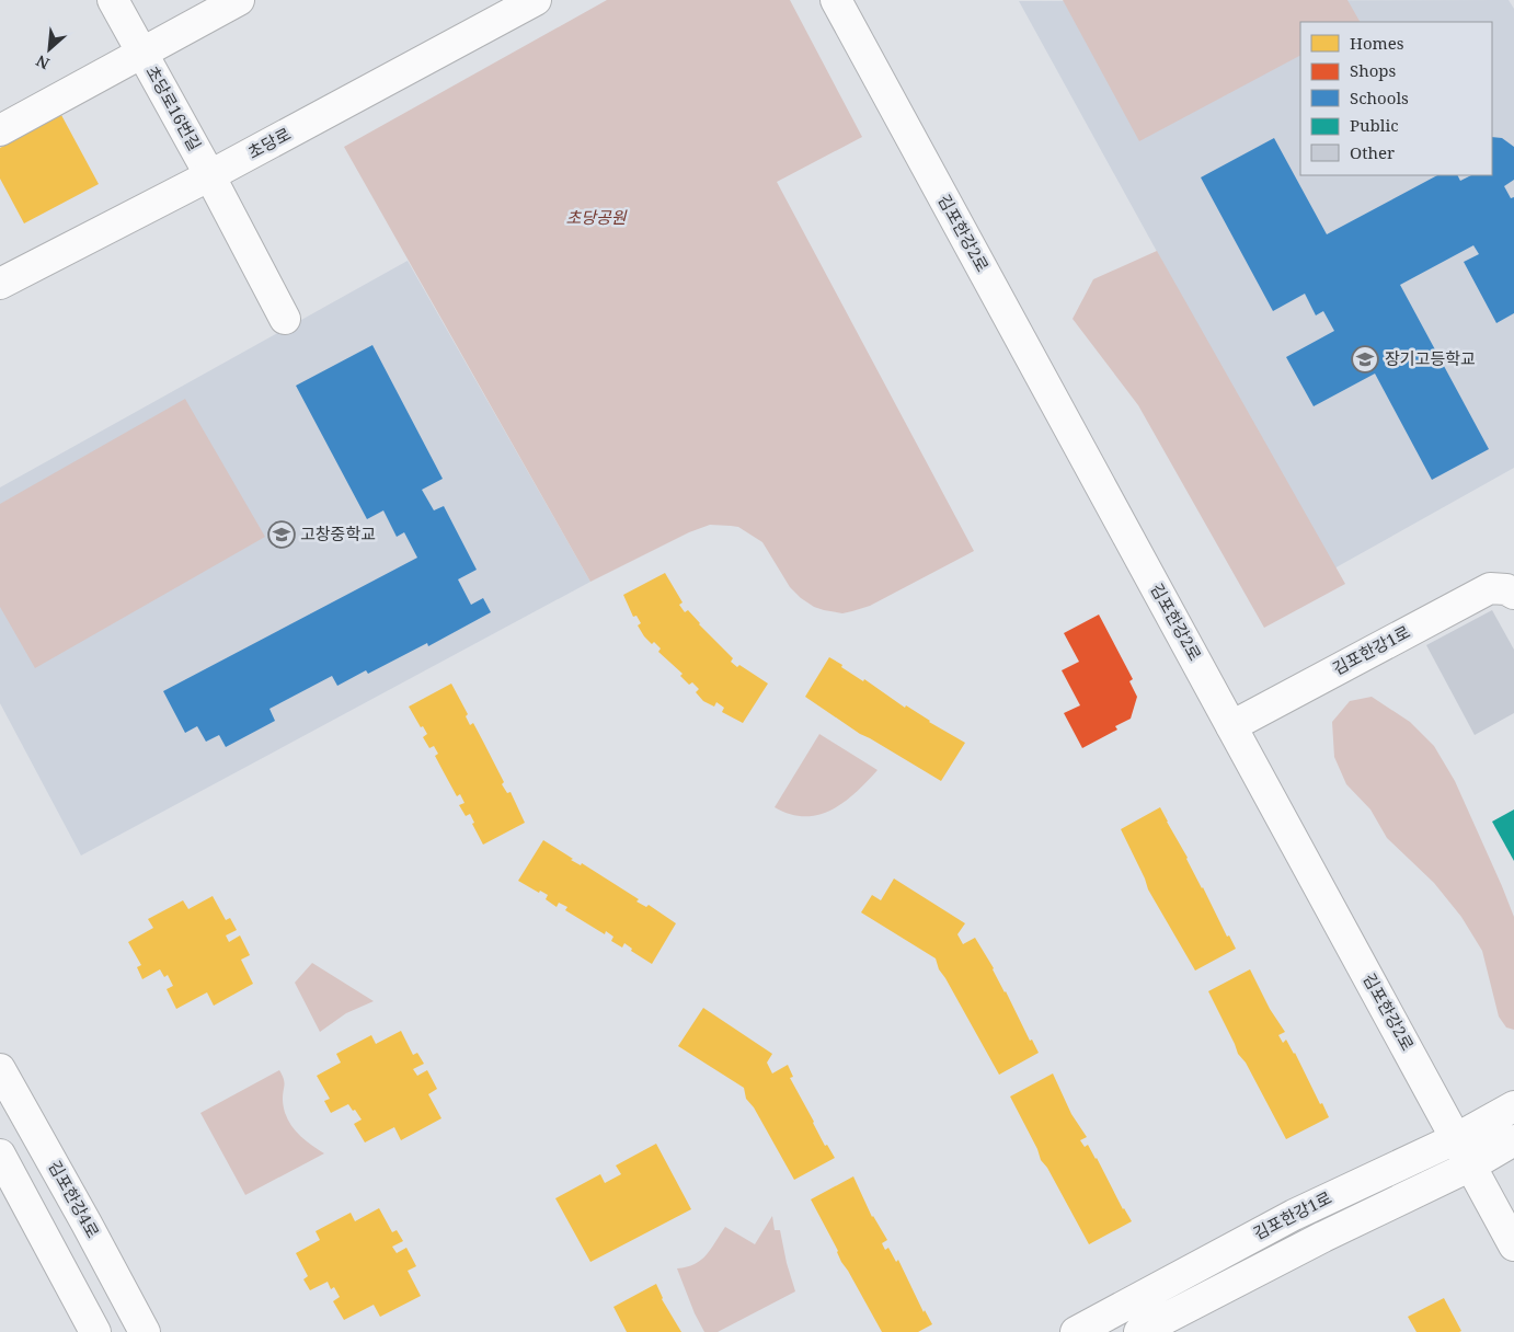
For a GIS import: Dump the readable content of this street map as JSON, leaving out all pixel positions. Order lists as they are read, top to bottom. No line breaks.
{"streets":{"street":["초당로16번길","초당로","김포한강2로","김포한강1로","김포한강4로"]},"crossings":[["초당로16번길","초당로"],["김포한강2로","김포한강1로"]],"parks":["초당공원"],"places":{"school or university":["장기고등학교","고창중학교"]},"legend":["Homes","Shops","Schools","Public","Other"],"north":"bottom left"}
